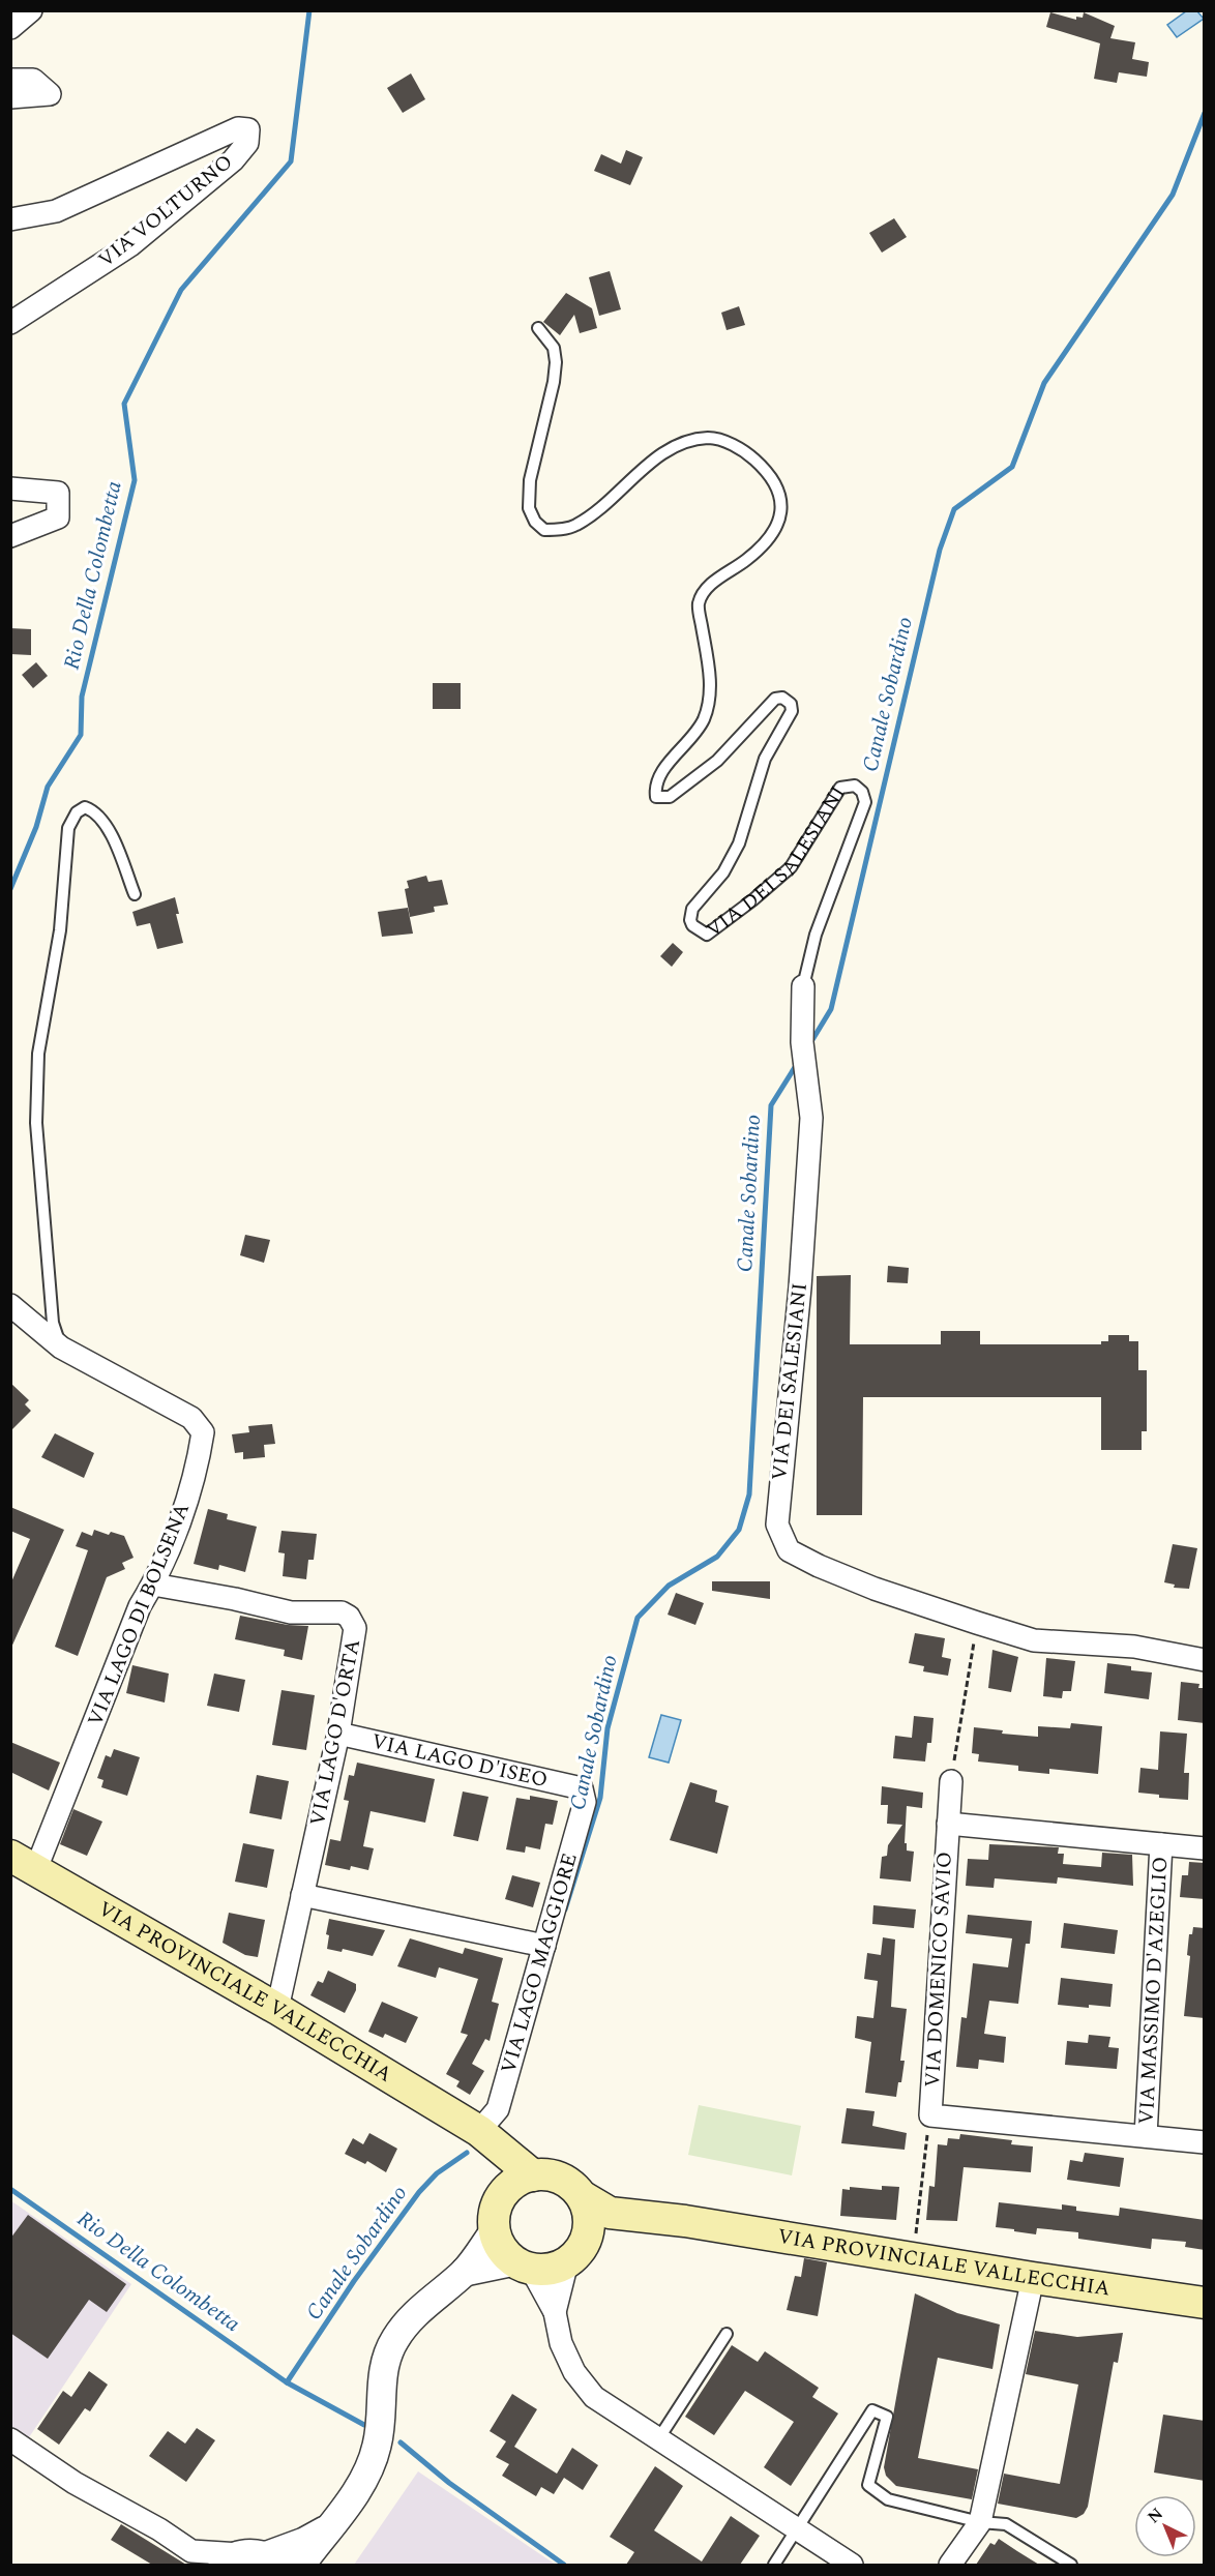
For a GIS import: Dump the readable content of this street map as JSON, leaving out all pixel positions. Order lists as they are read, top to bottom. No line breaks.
{"streets":{"main road":["VIA PROVINCIALE VALLECCHIA"],"street":["VIA VOLTURNO","VIA DEI SALESIANI","VIA LAGO DI BOLSENA","VIA LAGO D'ORTA","VIA LAGO D'ISEO","VIA LAGO MAGGIORE","VIA DOMENICO SAVIO","VIA MASSIMO D'AZEGLIO"]},"crossings":[["VIA LAGO DI BOLSENA","VIA LAGO D'ORTA"],["VIA LAGO DI BOLSENA","VIA PROVINCIALE VALLECCHIA"],["VIA LAGO D'ORTA","VIA LAGO D'ISEO"],["VIA LAGO D'ORTA","VIA PROVINCIALE VALLECCHIA"],["VIA LAGO D'ISEO","VIA LAGO MAGGIORE"],["VIA LAGO MAGGIORE","VIA PROVINCIALE VALLECCHIA"],["VIA DOMENICO SAVIO","VIA MASSIMO D'AZEGLIO"]],"water":["Rio Della Colombetta","Canale Sobardino"],"north":"top left"}
